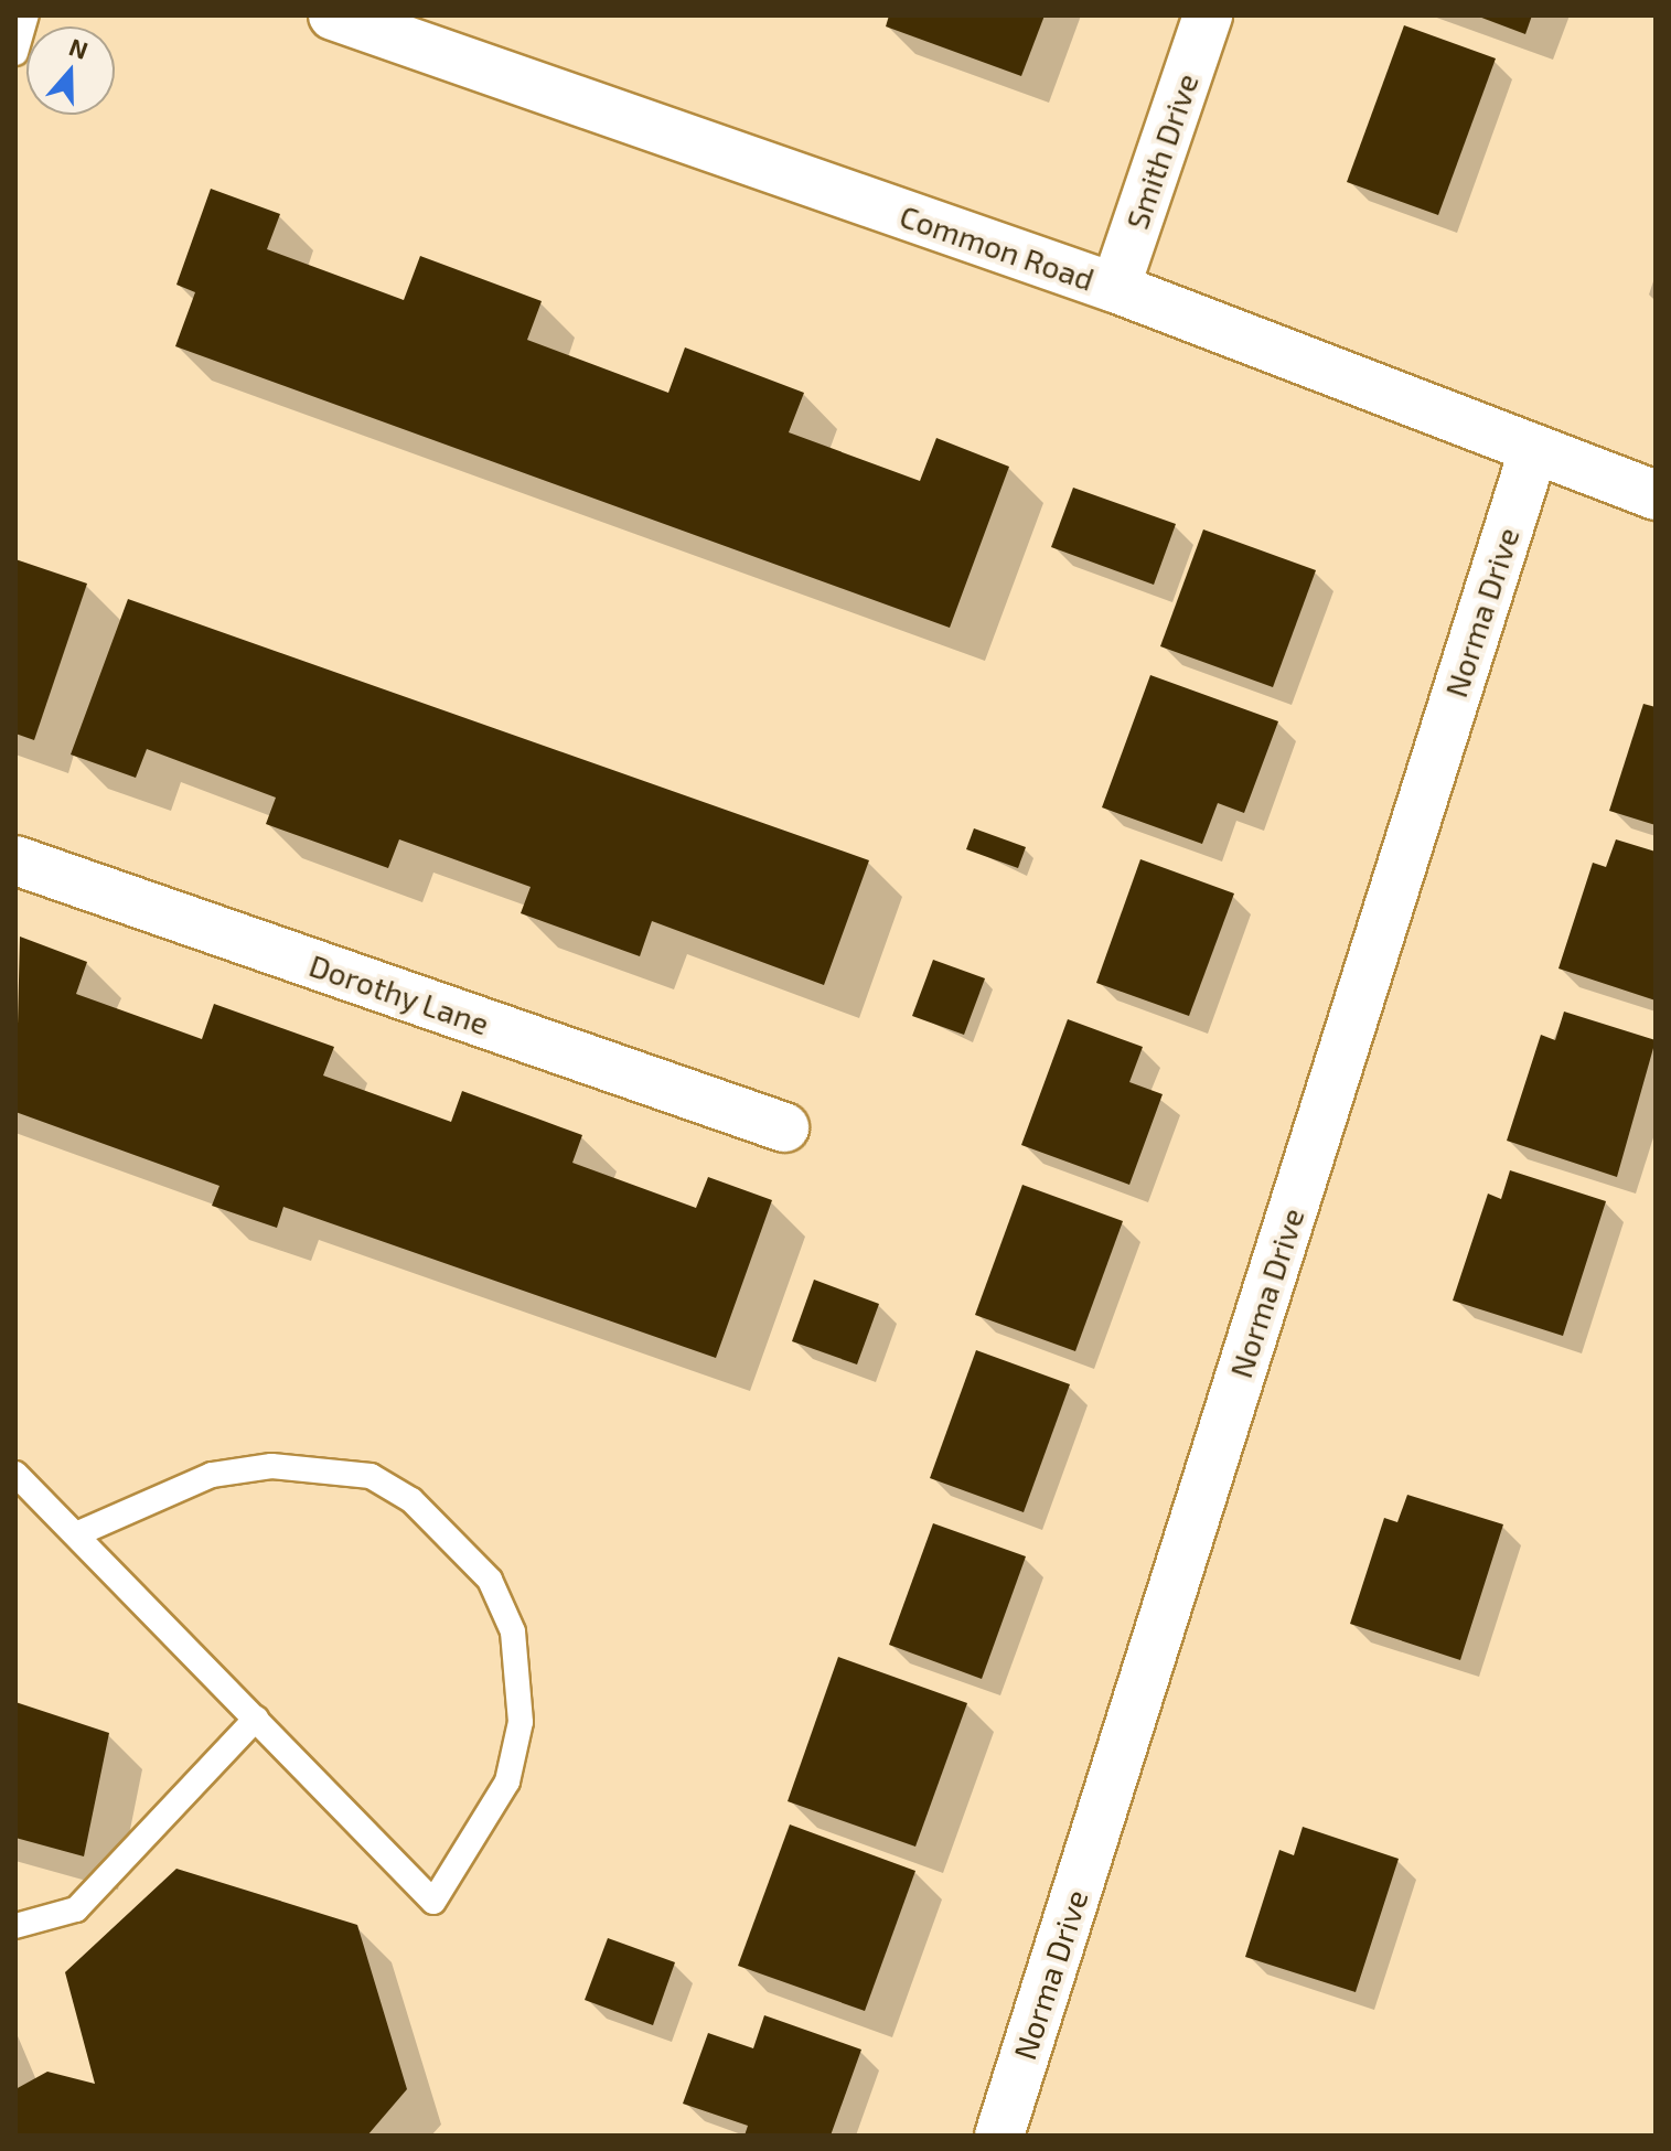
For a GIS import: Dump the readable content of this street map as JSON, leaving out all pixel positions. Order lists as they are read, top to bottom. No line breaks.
{"streets":{"street":["Smith Drive","Common Road","Norma Drive","Dorothy Lane"]},"crossings":[["Smith Drive","Common Road"],["Common Road","Norma Drive"]],"north":"top"}
